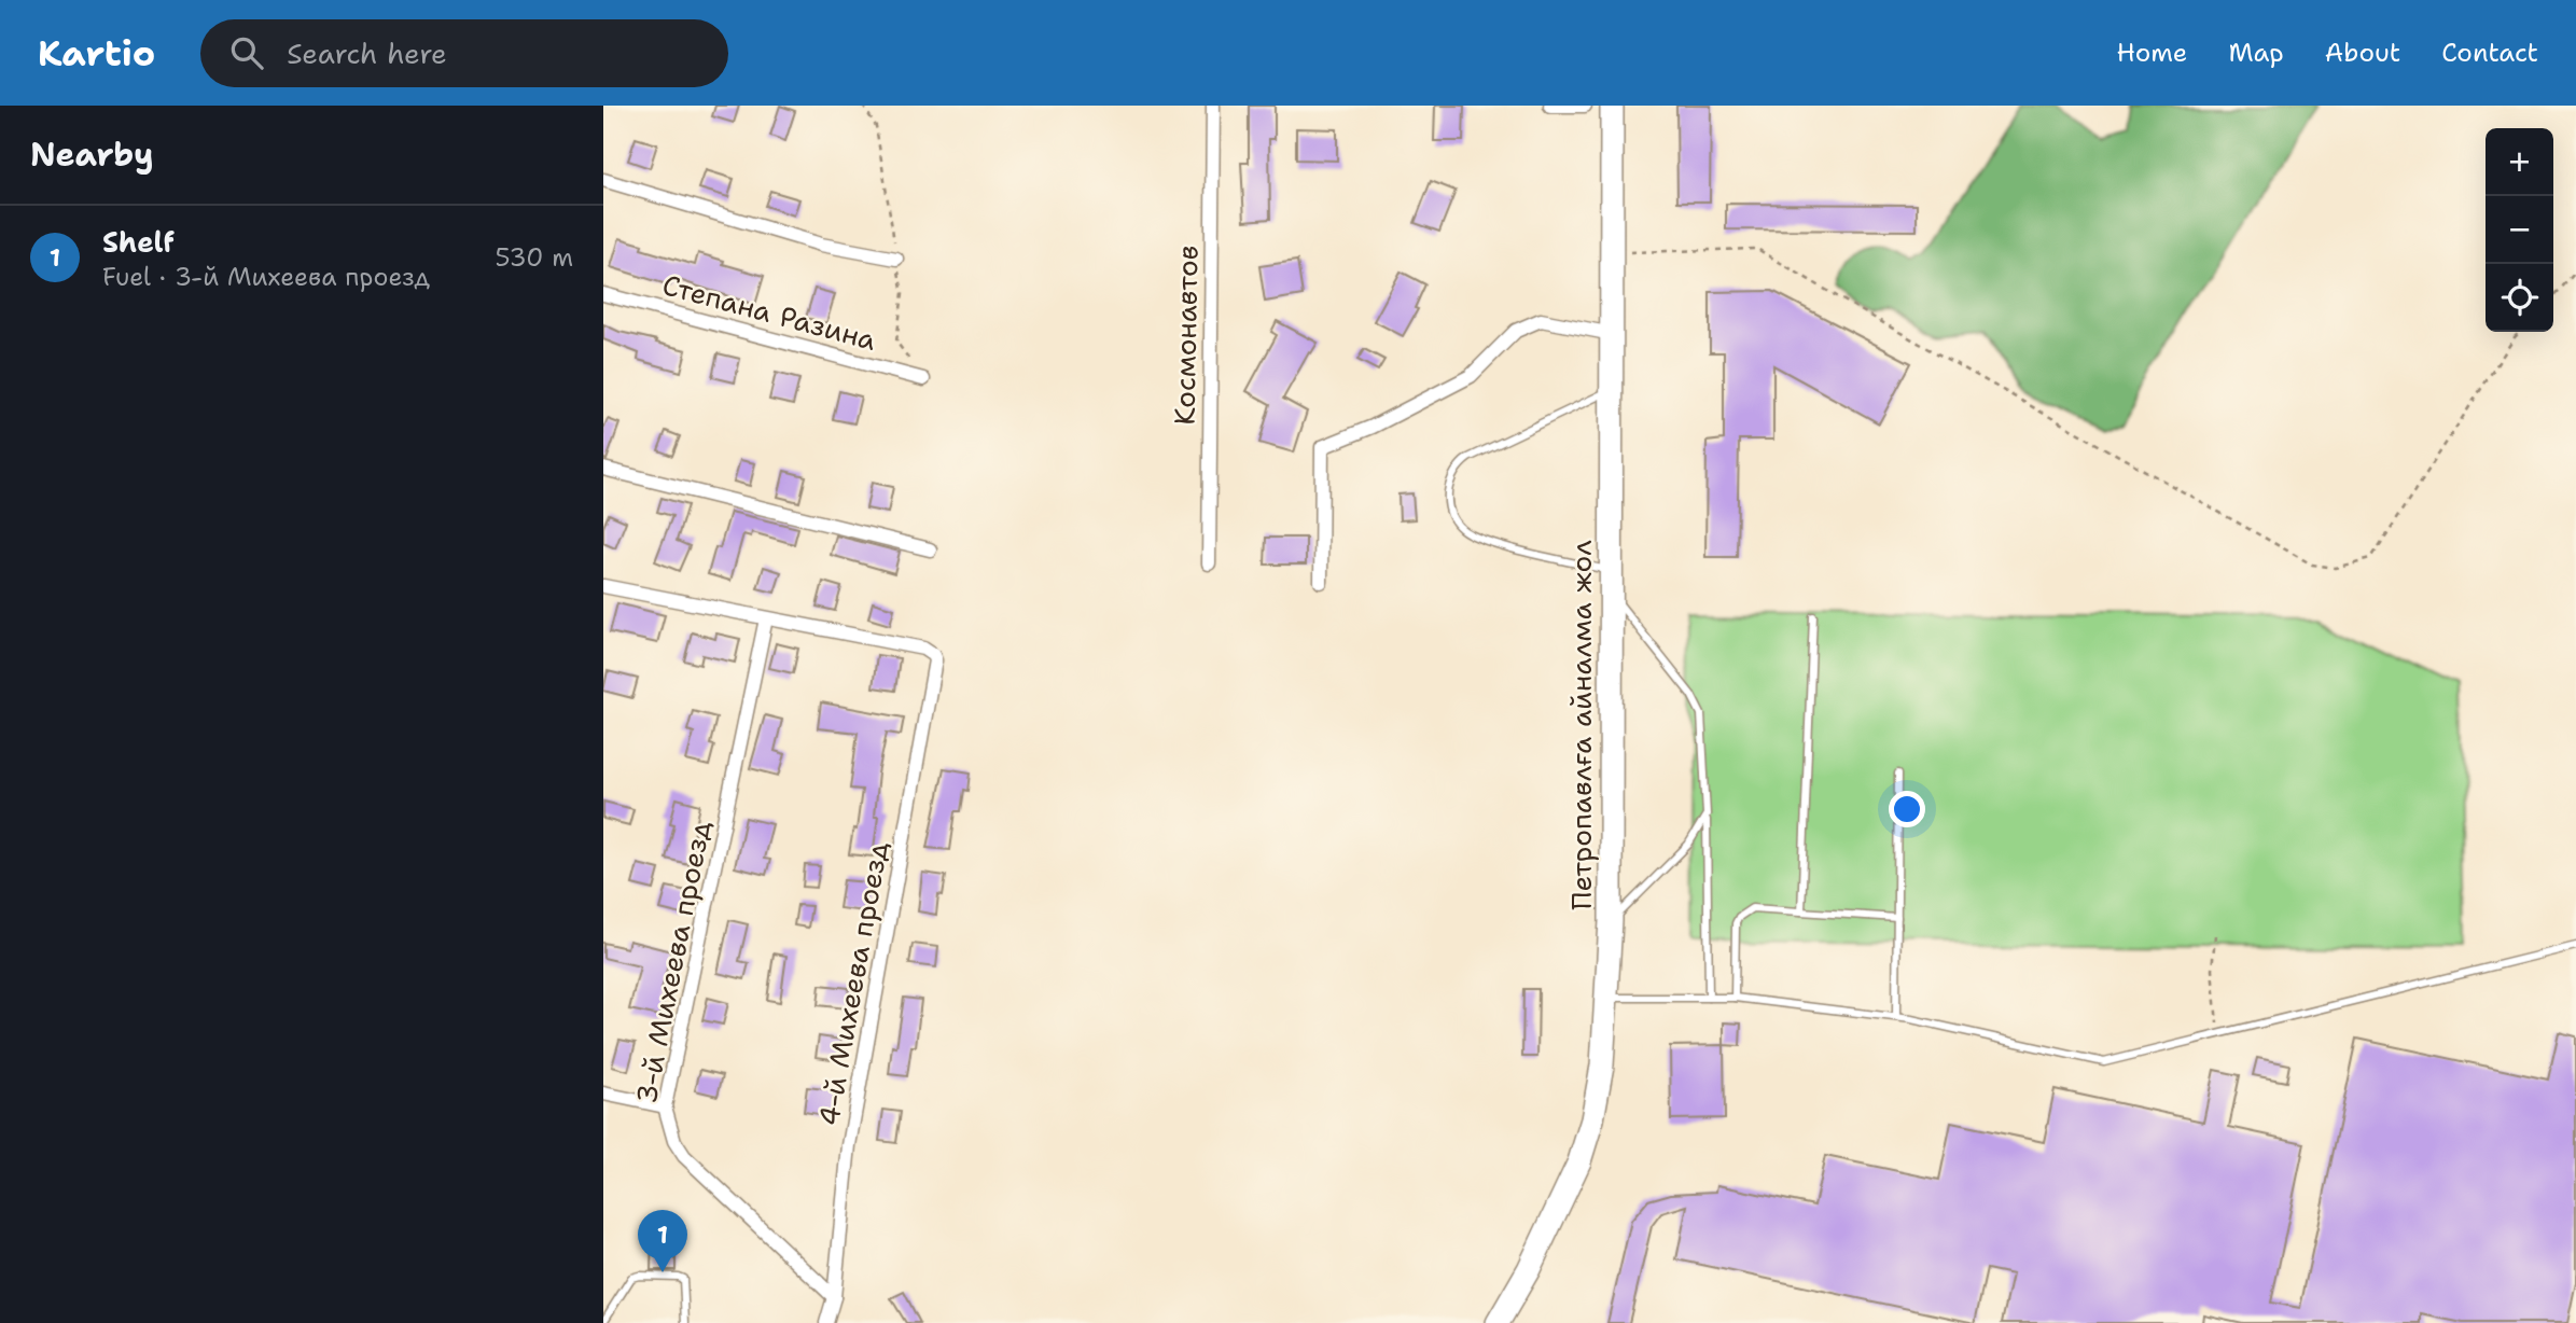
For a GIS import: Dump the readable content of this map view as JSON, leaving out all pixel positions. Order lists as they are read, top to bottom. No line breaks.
{"streets":{"highway":["Петропавлға айналма жол"],"street":["Степана Разина","Космонавтов","3-й Михеева проезд","4-й Михеева проезд"]},"crossings":[["3-й Михеева проезд","4-й Михеева проезд"]],"page":{"header":"Kartio","search":"Search here","nav":["Home","Map","About","Contact"],"heading":"Nearby","map_buttons":["+","−"],"list":[{"mark":"1","name":"Shelf","note":"Fuel · 3-й Михеева проезд","value":"530 m"}],"pins":"1"}}
